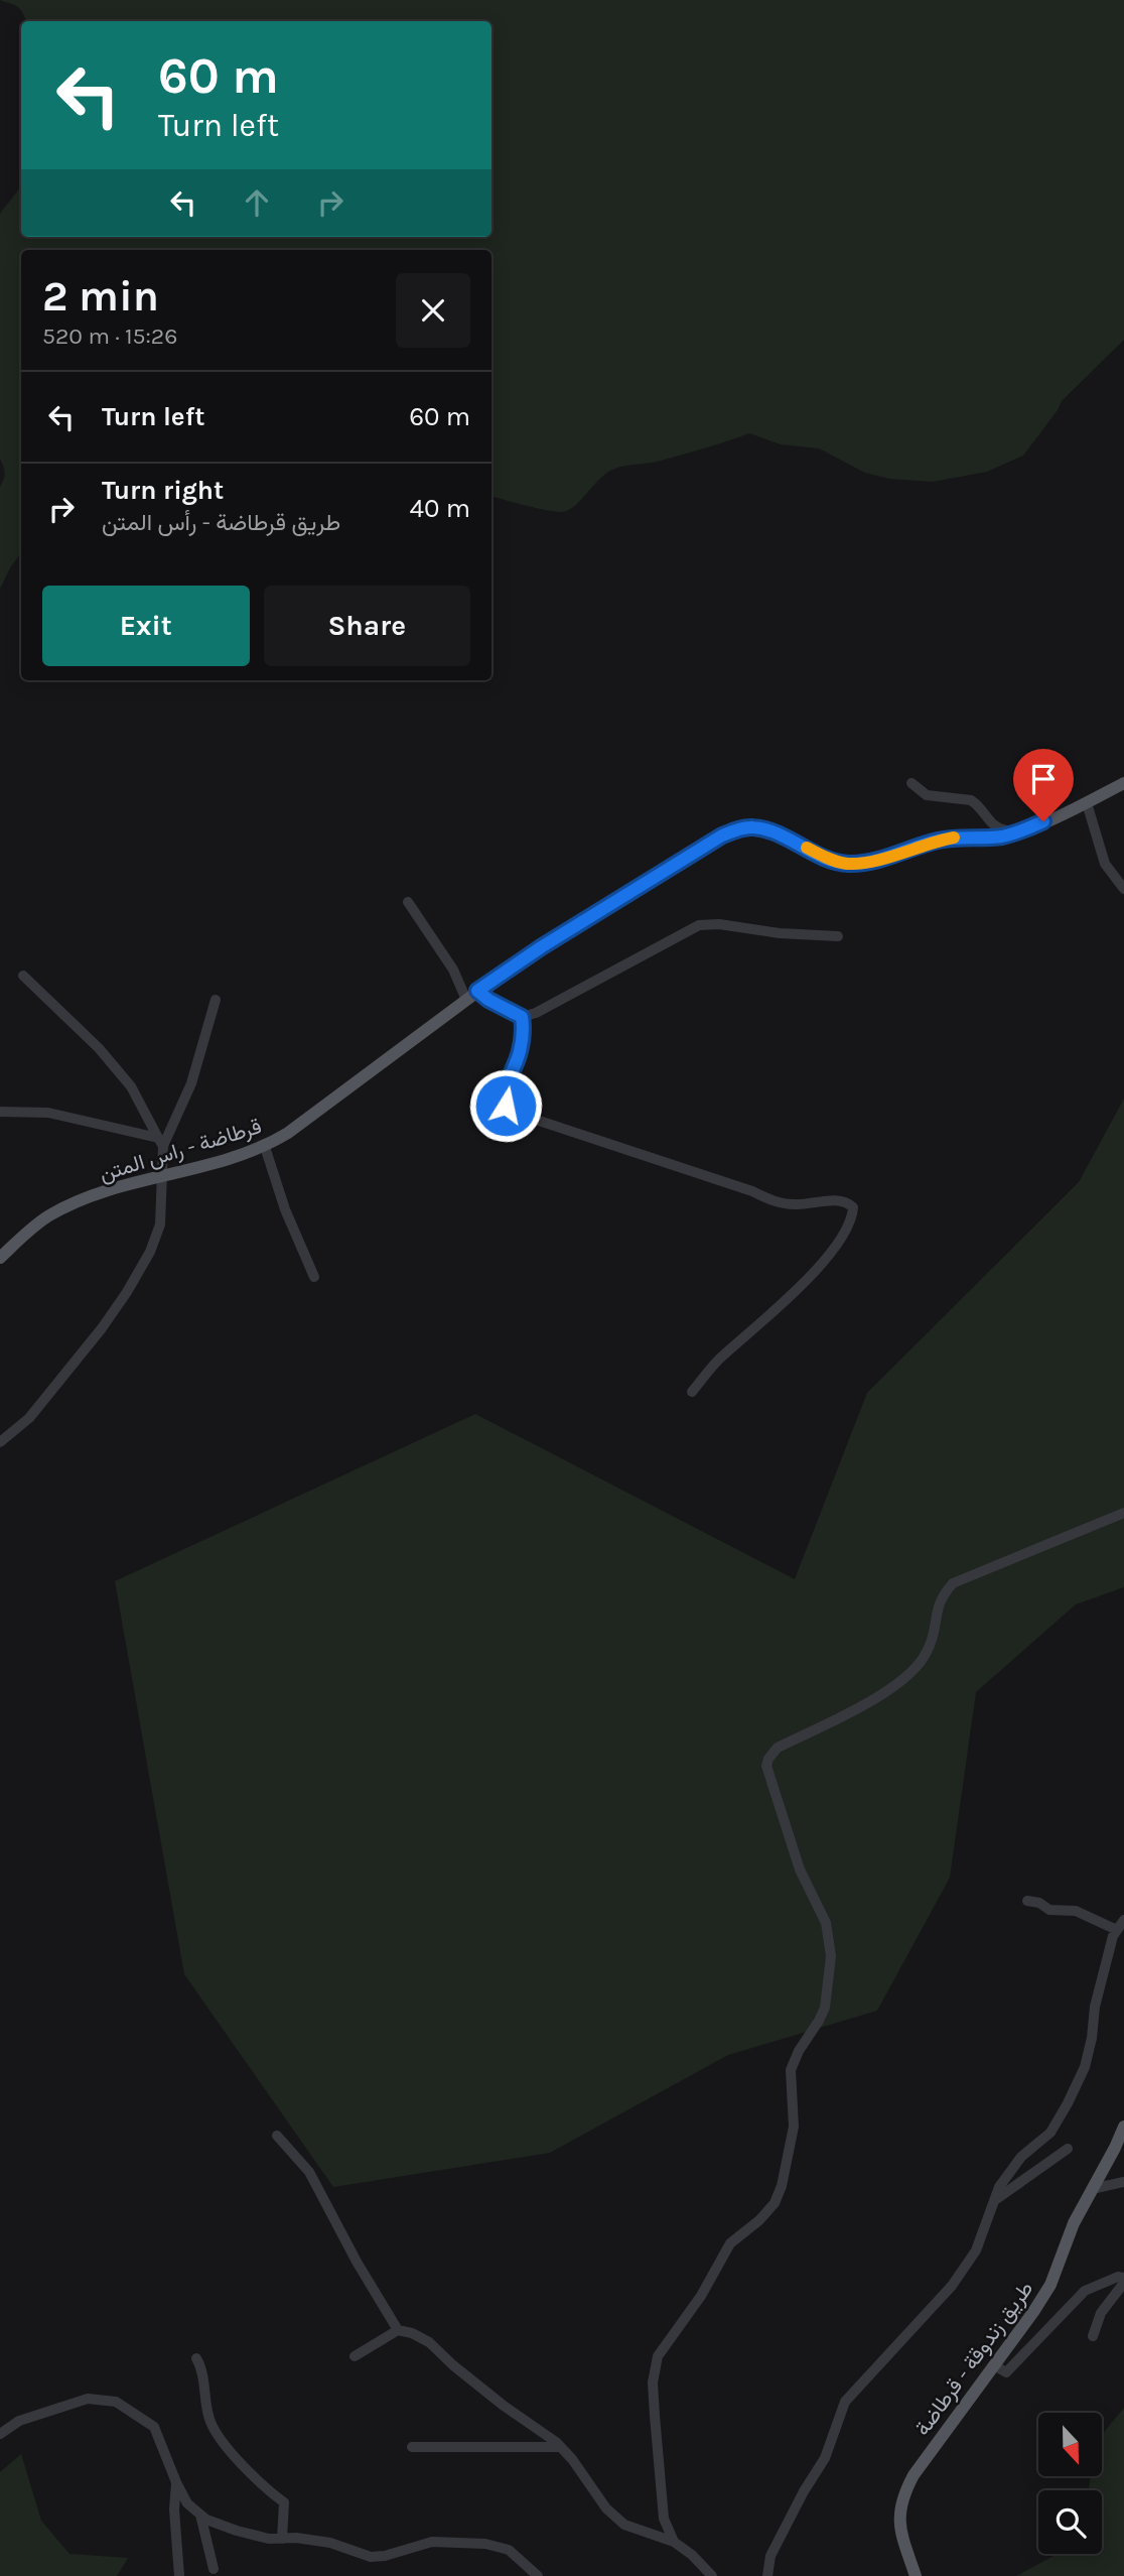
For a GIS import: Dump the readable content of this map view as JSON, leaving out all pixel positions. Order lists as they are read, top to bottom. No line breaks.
{"streets":{"main road":["قرطاضة - راس المتن","طريق زندوقة - قرطاضة"]},"north":"bottom","page":{"turn":["60 m","Turn left"],"heading":["2 min","520 m · 15:26"],"list":[{"name":"Turn left","value":"60 m"},{"name":"Turn right","note":"طريق قرطاضة - رأس المتن","value":"40 m"}],"buttons":["Exit","Share"]}}
